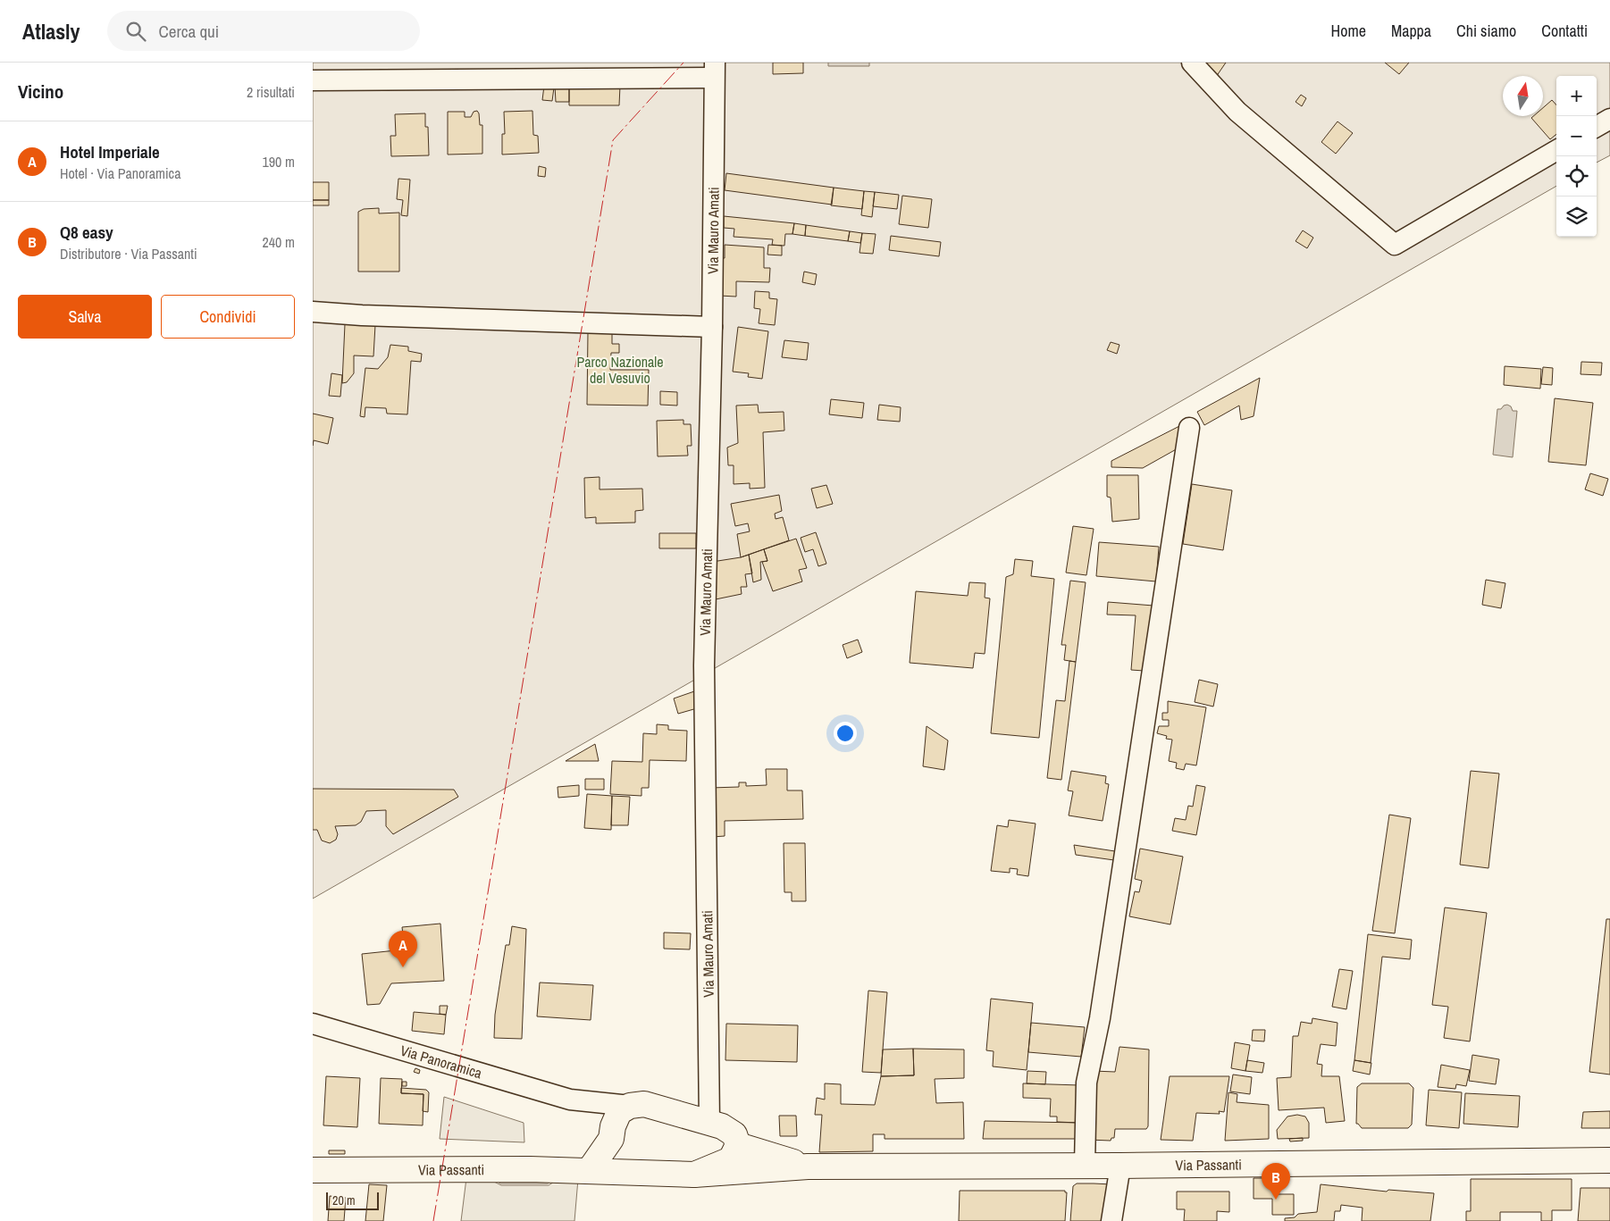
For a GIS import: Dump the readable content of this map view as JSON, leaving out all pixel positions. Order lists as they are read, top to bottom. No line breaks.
{"streets":{"main road":["Via Passanti"],"street":["Via Mauro Amati","Via Panoramica"]},"crossings":[["Via Panoramica","Via Passanti"]],"parks":["Parco Nazionale del Vesuvio"],"scale_bar":"20 m","north":"top","page":{"header":"Atlasly","search":"Cerca qui","nav":["Home","Mappa","Chi siamo","Contatti"],"heading":["Vicino","2 risultati"],"map_buttons":["+","−"],"list":[{"mark":"A","name":"Hotel Imperiale","note":"Hotel · Via Panoramica","value":"190 m"},{"mark":"B","name":"Q8 easy","note":"Distributore · Via Passanti","value":"240 m"}],"buttons":["Salva","Condividi"],"pins":["A","B"],"scale":"20 m"}}
